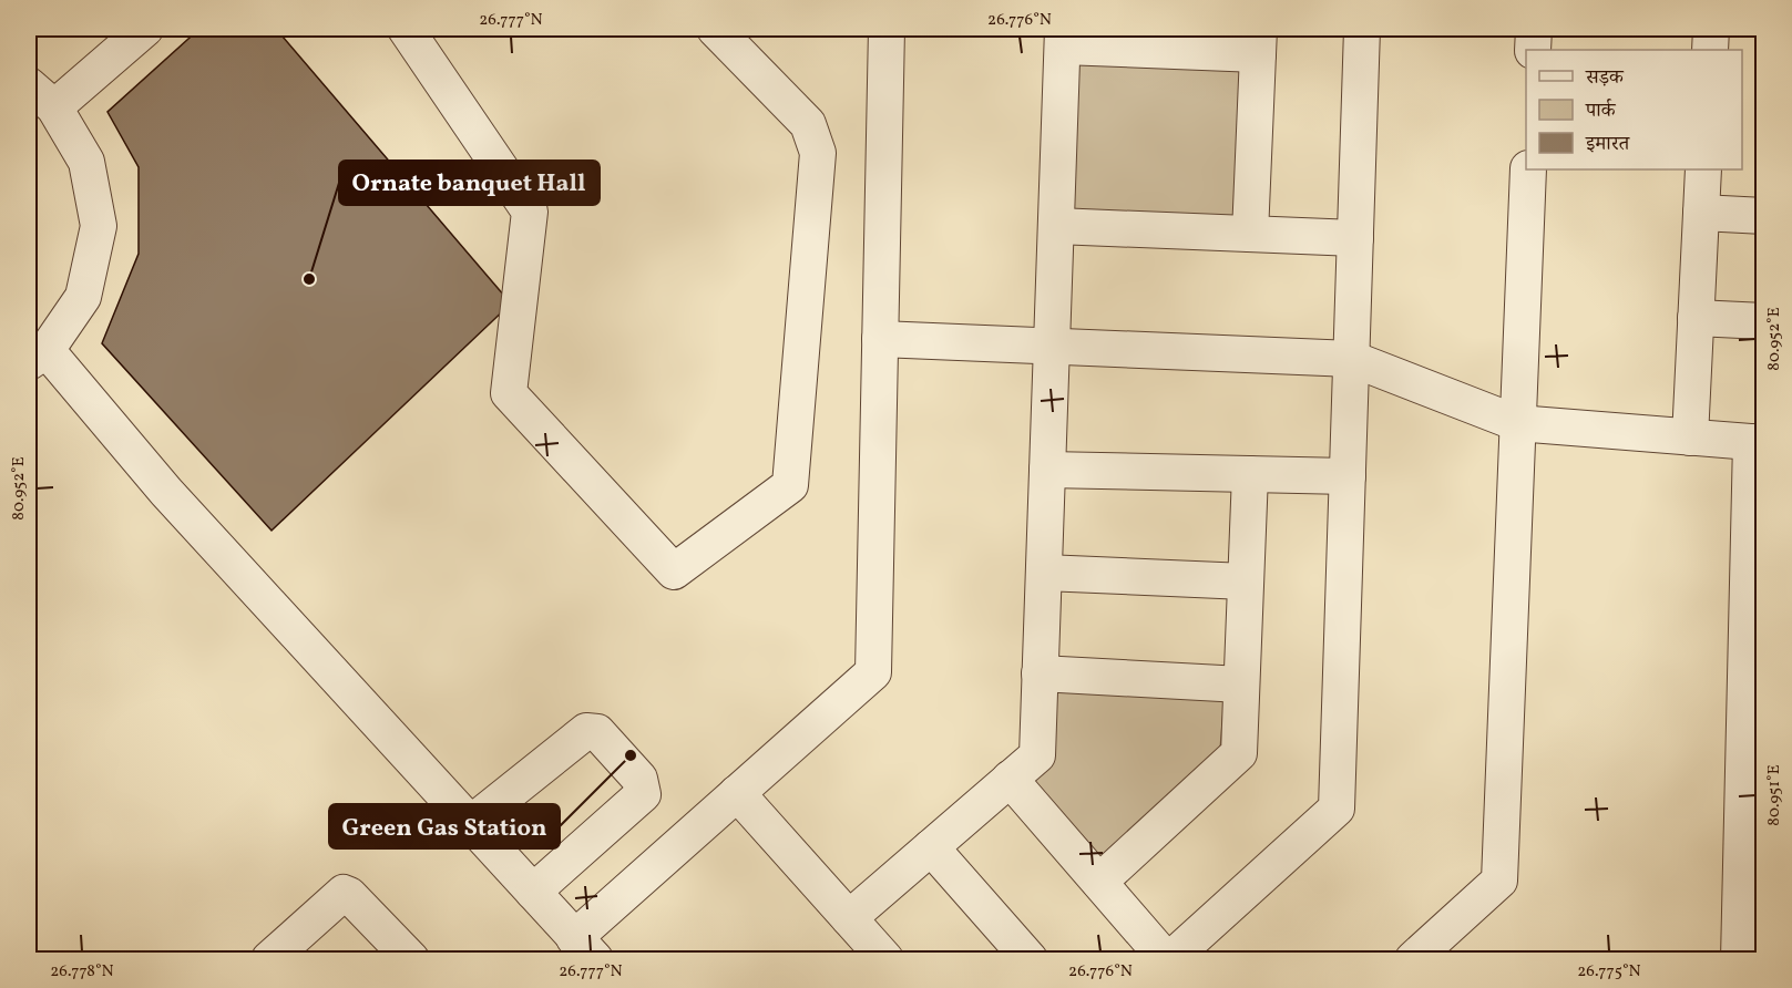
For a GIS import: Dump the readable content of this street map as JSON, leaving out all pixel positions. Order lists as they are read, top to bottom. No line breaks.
{"places":["Ornate banquet Hall","Green Gas Station"],"legend":["सड़क","पार्क","इमारत"],"coordinates":["26.777°N","26.776°N","80.952°E","80.951°E","26.778°N","26.775°N"]}
